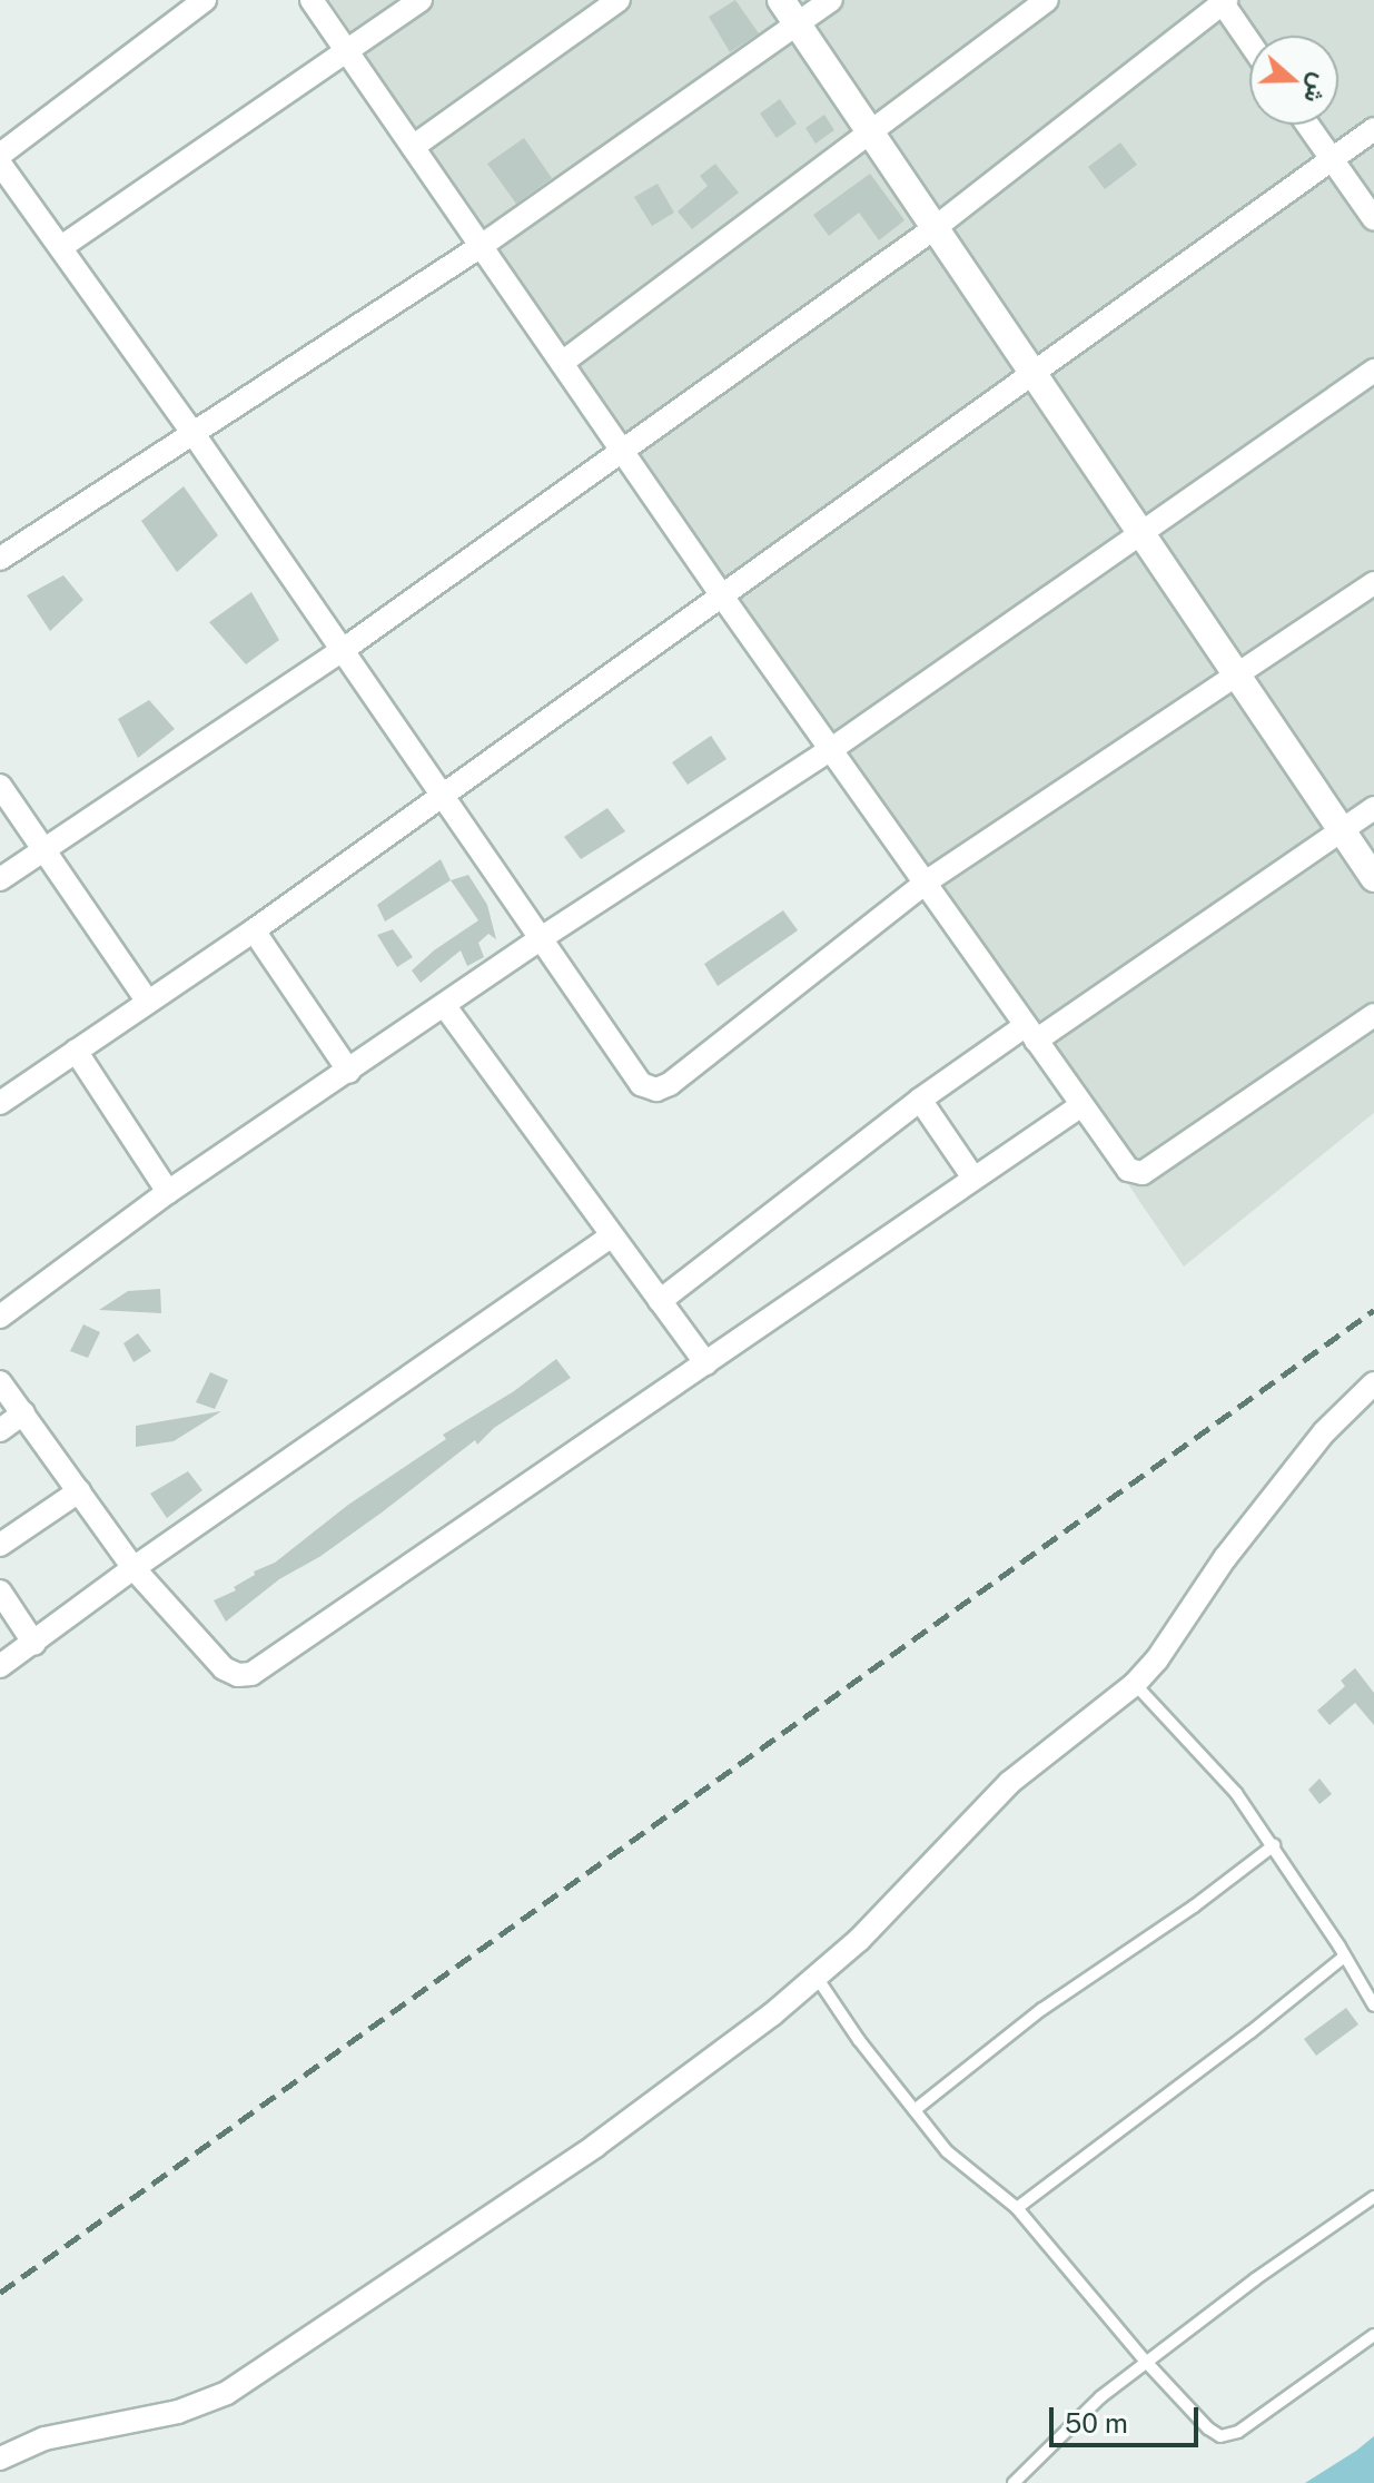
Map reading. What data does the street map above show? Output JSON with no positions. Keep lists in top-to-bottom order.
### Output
{
  "scale_bar": "50 m",
  "north": "right"
}
